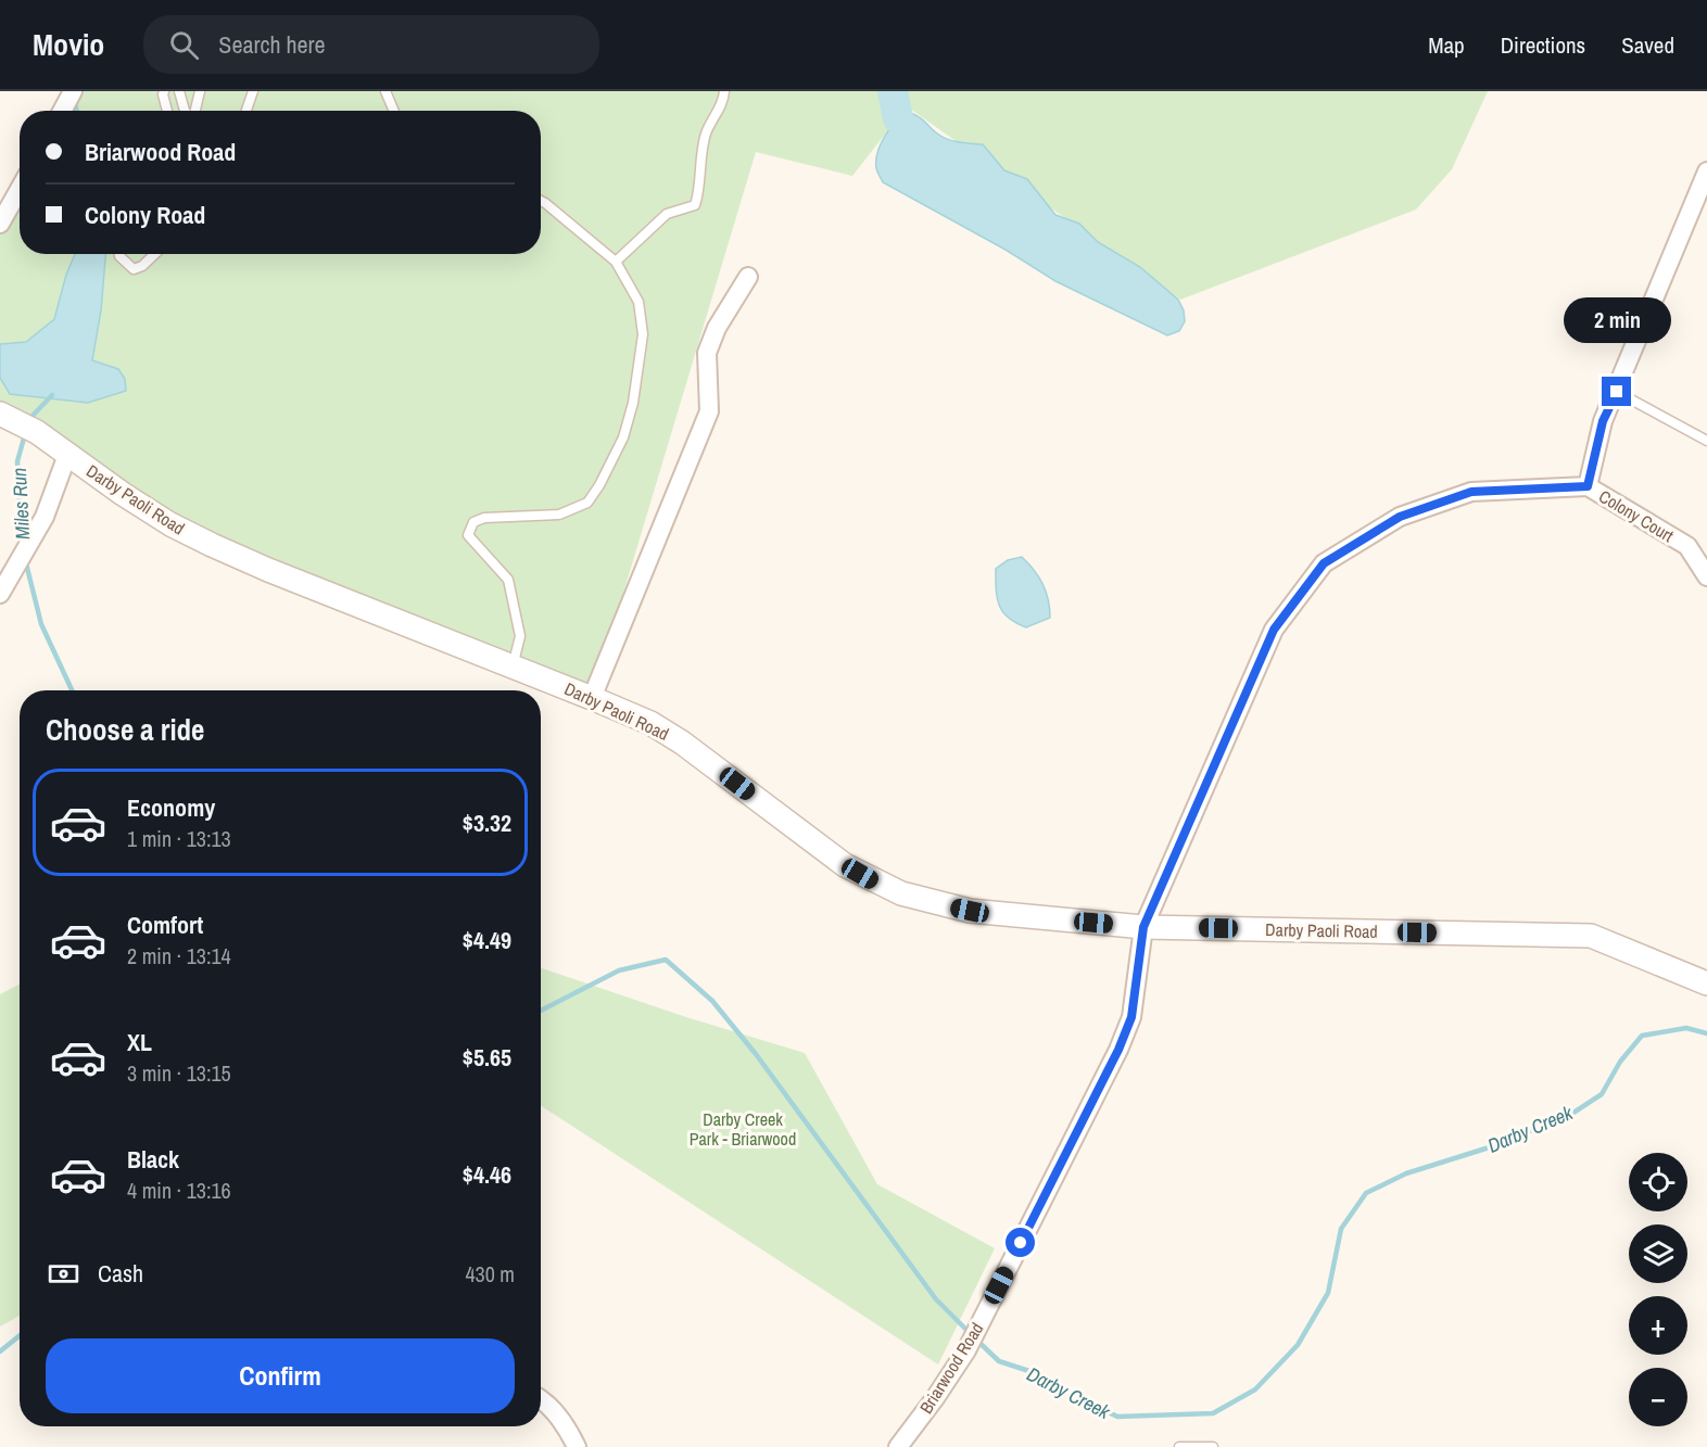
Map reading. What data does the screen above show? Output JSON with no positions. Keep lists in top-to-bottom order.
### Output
{
  "streets": {
    "street": ["Darby Paoli Road", "Colony Court", "Briarwood Road"]
  },
  "crossings": [
    ["Darby Paoli Road", "Briarwood Road"],
    ["Colony Court", "Briarwood Road"]
  ],
  "water": ["Miles Run", "Darby Creek"],
  "parks": ["Darby Creek Park - Briarwood"],
  "page": {
    "header": "Movio",
    "search": "Search here",
    "nav": ["Map", "Directions", "Saved"],
    "banner": ["Briarwood Road", "Colony Road"],
    "bubble": "2 min",
    "heading": "Choose a ride",
    "list": [
      {
        "name": "Economy",
        "note": "1 min · 13:13",
        "value": "$3.32"
      },
      {
        "name": "Comfort",
        "note": "2 min · 13:14",
        "value": "$4.49"
      },
      {
        "name": "XL",
        "note": "3 min · 13:15",
        "value": "$5.65"
      },
      {
        "name": "Black",
        "note": "4 min · 13:16",
        "value": "$4.46"
      }
    ],
    "map_buttons": ["+", "−"],
    "pay": ["Cash", "430 m"],
    "buttons": "Confirm"
  }
}
